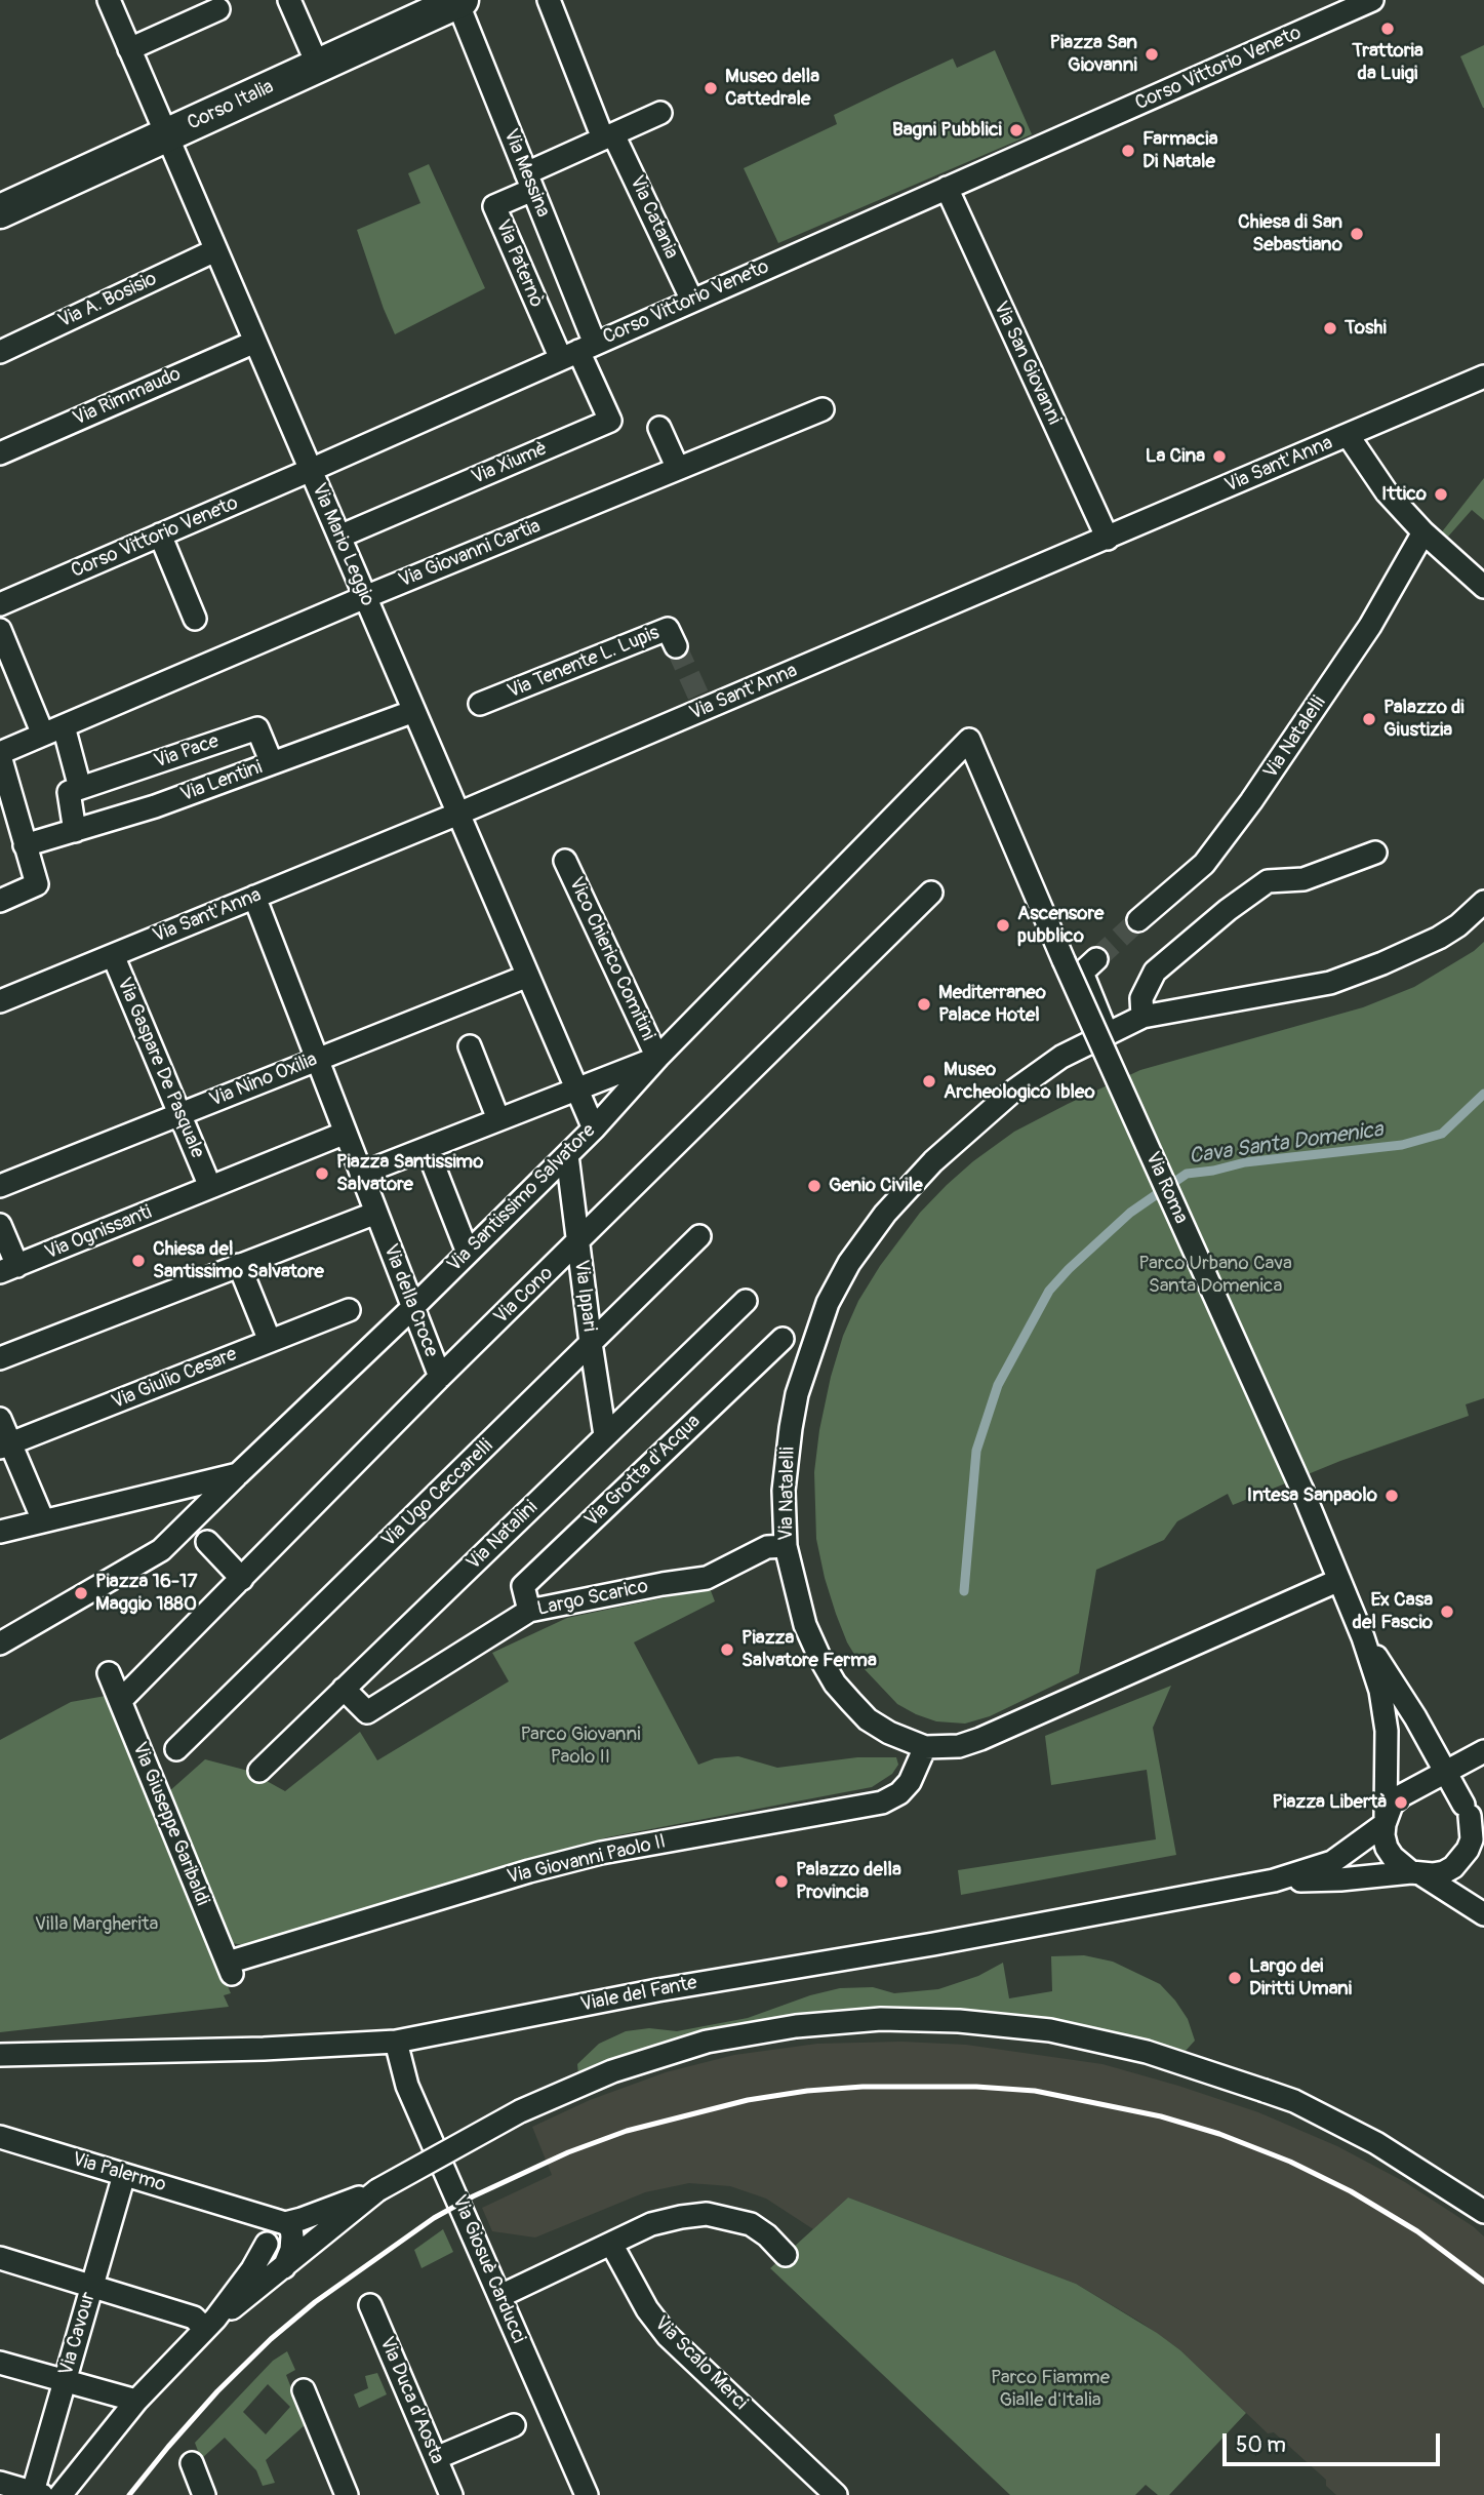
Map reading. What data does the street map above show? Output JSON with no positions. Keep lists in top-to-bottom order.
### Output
{
  "streets": {
    "street": [
      "Corso Vittorio Veneto",
      "Corso Italia",
      "Via Messina",
      "Via Catania",
      "Via Paternò",
      "Via A. Bosisio",
      "Via San Giovanni",
      "Via Rimmaudo",
      "Via Xiumè",
      "Via Sant'Anna",
      "Via Mario Leggio",
      "Via Giovanni Cartia",
      "Via Tenente L. Lupis",
      "Via Natalelli",
      "Via Pace",
      "Via Lentini",
      "Vico Chierico Comitini",
      "Via Gaspare De Pasquale",
      "Via Nino Oxilia",
      "Via Roma",
      "Via Santissimo Salvatore",
      "Via Ognissanti",
      "Via Cono",
      "Via Ippari",
      "Via della Croce",
      "Via Giulio Cesare",
      "Via Grotta d'Acqua",
      "Via Ugo Ceccarelli",
      "Via Natalini",
      "Largo Scarico",
      "Via Giuseppe Garibaldi",
      "Via Giovanni Paolo II",
      "Viale del Fante",
      "Via Palermo",
      "Via Giosuè Carducci",
      "Via Cavour",
      "Via Scalo Merci",
      "Via Duca d'Aosta"
    ]
  },
  "crossings": [
    ["Corso Vittorio Veneto", "Via Messina"],
    ["Corso Vittorio Veneto", "Via Catania"],
    ["Corso Vittorio Veneto", "Via Paternò"],
    ["Corso Vittorio Veneto", "Via San Giovanni"],
    ["Corso Vittorio Veneto", "Via Xiumè"],
    ["Corso Vittorio Veneto", "Via Mario Leggio"],
    ["Corso Italia", "Via Messina"],
    ["Corso Italia", "Via Mario Leggio"],
    ["Via Messina", "Via Paternò"],
    ["Via Messina", "Via Xiumè"],
    ["Via Catania", "Via Paternò"],
    ["Via Paternò", "Via Xiumè"],
    ["Via A. Bosisio", "Via Mario Leggio"],
    ["Via San Giovanni", "Via Sant'Anna"],
    ["Via Rimmaudo", "Via Mario Leggio"],
    ["Via Xiumè", "Via Mario Leggio"],
    ["Via Sant'Anna", "Via Mario Leggio"],
    ["Via Sant'Anna", "Via Gaspare De Pasquale"],
    ["Via Mario Leggio", "Via Giovanni Cartia"],
    ["Via Mario Leggio", "Via Lentini"],
    ["Via Mario Leggio", "Via Nino Oxilia"],
    ["Via Mario Leggio", "Via Santissimo Salvatore"],
    ["Via Natalelli", "Via Roma"],
    ["Via Natalelli", "Largo Scarico"],
    ["Via Natalelli", "Via Giovanni Paolo II"],
    ["Via Pace", "Via Lentini"],
    ["Vico Chierico Comitini", "Via Santissimo Salvatore"],
    ["Via Gaspare De Pasquale", "Via Nino Oxilia"],
    ["Via Gaspare De Pasquale", "Via Ognissanti"],
    ["Via Roma", "Via Santissimo Salvatore"],
    ["Via Santissimo Salvatore", "Via Ippari"],
    ["Via Santissimo Salvatore", "Via della Croce"],
    ["Via Ognissanti", "Via della Croce"],
    ["Via Cono", "Via Ippari"],
    ["Via Cono", "Via della Croce"],
    ["Via Cono", "Via Giuseppe Garibaldi"],
    ["Via Ippari", "Via Ugo Ceccarelli"],
    ["Via Ippari", "Via Natalini"],
    ["Via Grotta d'Acqua", "Largo Scarico"],
    ["Via Natalini", "Largo Scarico"],
    ["Via Giuseppe Garibaldi", "Via Giovanni Paolo II"],
    ["Viale del Fante", "Via Giosuè Carducci"],
    ["Via Palermo", "Via Cavour"]
  ],
  "water": ["Cava Santa Domenica"],
  "parks": [
    "Parco Urbano Cava Santa Domenica",
    "Parco Giovanni Paolo II",
    "Villa Margherita",
    "Parco Fiamme Gialle d'Italia"
  ],
  "places": [
    "Trattoria da Luigi",
    "Piazza San Giovanni",
    "Museo della Cattedrale",
    "Bagni Pubblici",
    "Farmacia Di Natale",
    "Chiesa di San Sebastiano",
    "Toshi",
    "La Cina",
    "Ittico",
    "Palazzo di Giustizia",
    "Ascensore pubblico",
    "Mediterraneo Palace Hotel",
    "Museo Archeologico Ibleo",
    "Piazza Santissimo Salvatore",
    "Genio Civile",
    "Chiesa del Santissimo Salvatore",
    "Intesa Sanpaolo",
    "Piazza 16-17 Maggio 1880",
    "Ex Casa del Fascio",
    "Piazza Salvatore Ferma",
    "Piazza Libertà",
    "Palazzo della Provincia",
    "Largo dei Diritti Umani"
  ],
  "scale_bar": "50 m"
}
